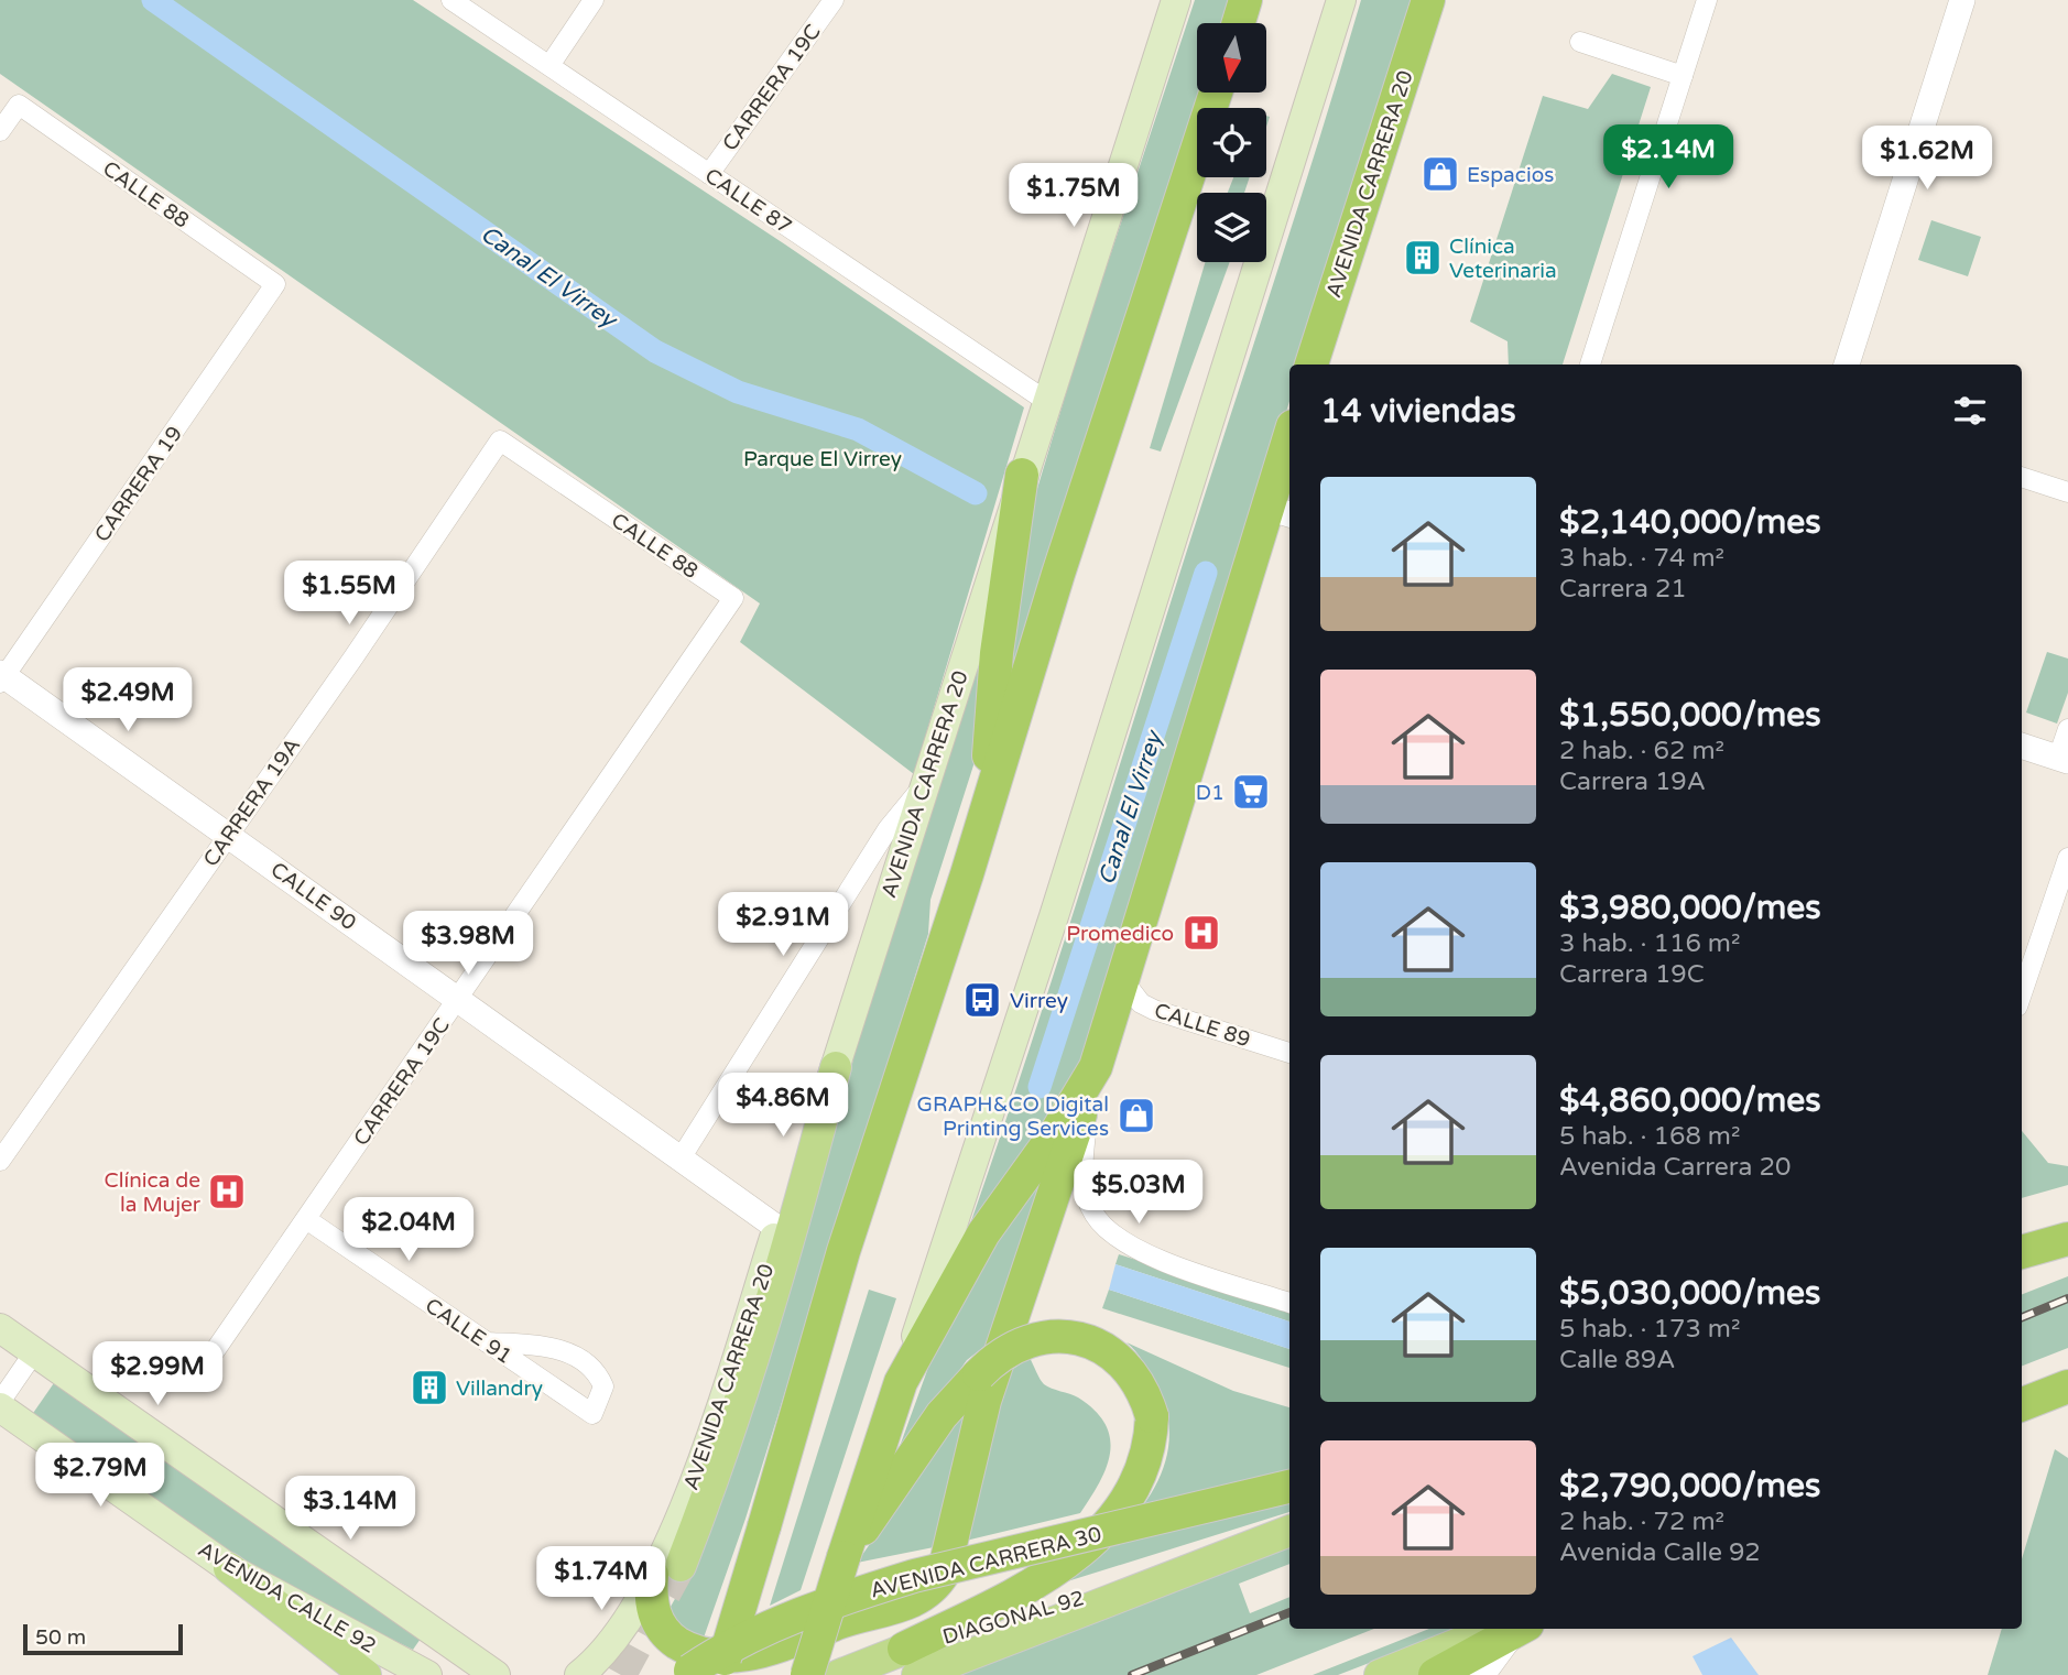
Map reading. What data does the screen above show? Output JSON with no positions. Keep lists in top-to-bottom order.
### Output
{
  "streets": {
    "highway": ["AVENIDA CARRERA 20", "AVENIDA CARRERA 30"],
    "main road": ["AVENIDA CALLE 92", "DIAGONAL 92"],
    "street": [
      "CARRERA 19C",
      "CALLE 88",
      "CALLE 87",
      "CARRERA 19",
      "CARRERA 19A",
      "CALLE 90",
      "CALLE 89",
      "CALLE 91"
    ]
  },
  "crossings": [
    ["CARRERA 19C", "CALLE 88"],
    ["CARRERA 19C", "CALLE 87"],
    ["CARRERA 19C", "CALLE 90"],
    ["CARRERA 19C", "CALLE 91"],
    ["AVENIDA CARRERA 20", "CALLE 87"],
    ["AVENIDA CARRERA 20", "CALLE 90"],
    ["CALLE 88", "CARRERA 19"],
    ["CALLE 88", "CARRERA 19A"],
    ["CARRERA 19", "CALLE 90"],
    ["CARRERA 19A", "CALLE 90"]
  ],
  "water": ["Canal El Virrey"],
  "parks": ["Parque El Virrey"],
  "places": {
    "shop": ["Espacios", "GRAPH&CO Digital Printing Services"],
    "building": ["Clínica Veterinaria", "Villandry"],
    "supermarket": ["D1"],
    "hospital": ["Promedico", "Clínica de la Mujer"],
    "bus stop": ["Virrey"]
  },
  "scale_bar": "50 m",
  "north": "bottom",
  "page": {
    "price": [
      "$2.14M",
      "$1.62M",
      "$1.75M",
      "$1.55M",
      "$2.49M",
      "$2.91M",
      "$3.98M",
      "$4.86M",
      "$5.03M",
      "$2.04M",
      "$2.99M",
      "$2.79M",
      "$3.14M",
      "$1.74M"
    ],
    "heading": "14 viviendas",
    "list": [
      {
        "name": "$2,140,000/mes",
        "note": "3 hab. · 74 m² · Carrera 21"
      },
      {
        "name": "$1,550,000/mes",
        "note": "2 hab. · 62 m² · Carrera 19A"
      },
      {
        "name": "$3,980,000/mes",
        "note": "3 hab. · 116 m² · Carrera 19C"
      },
      {
        "name": "$4,860,000/mes",
        "note": "5 hab. · 168 m² · Avenida Carrera 20"
      },
      {
        "name": "$5,030,000/mes",
        "note": "5 hab. · 173 m² · Calle 89A"
      },
      {
        "name": "$2,790,000/mes",
        "note": "2 hab. · 72 m² · Avenida Calle 92"
      }
    ],
    "scale": "50 m"
  }
}
